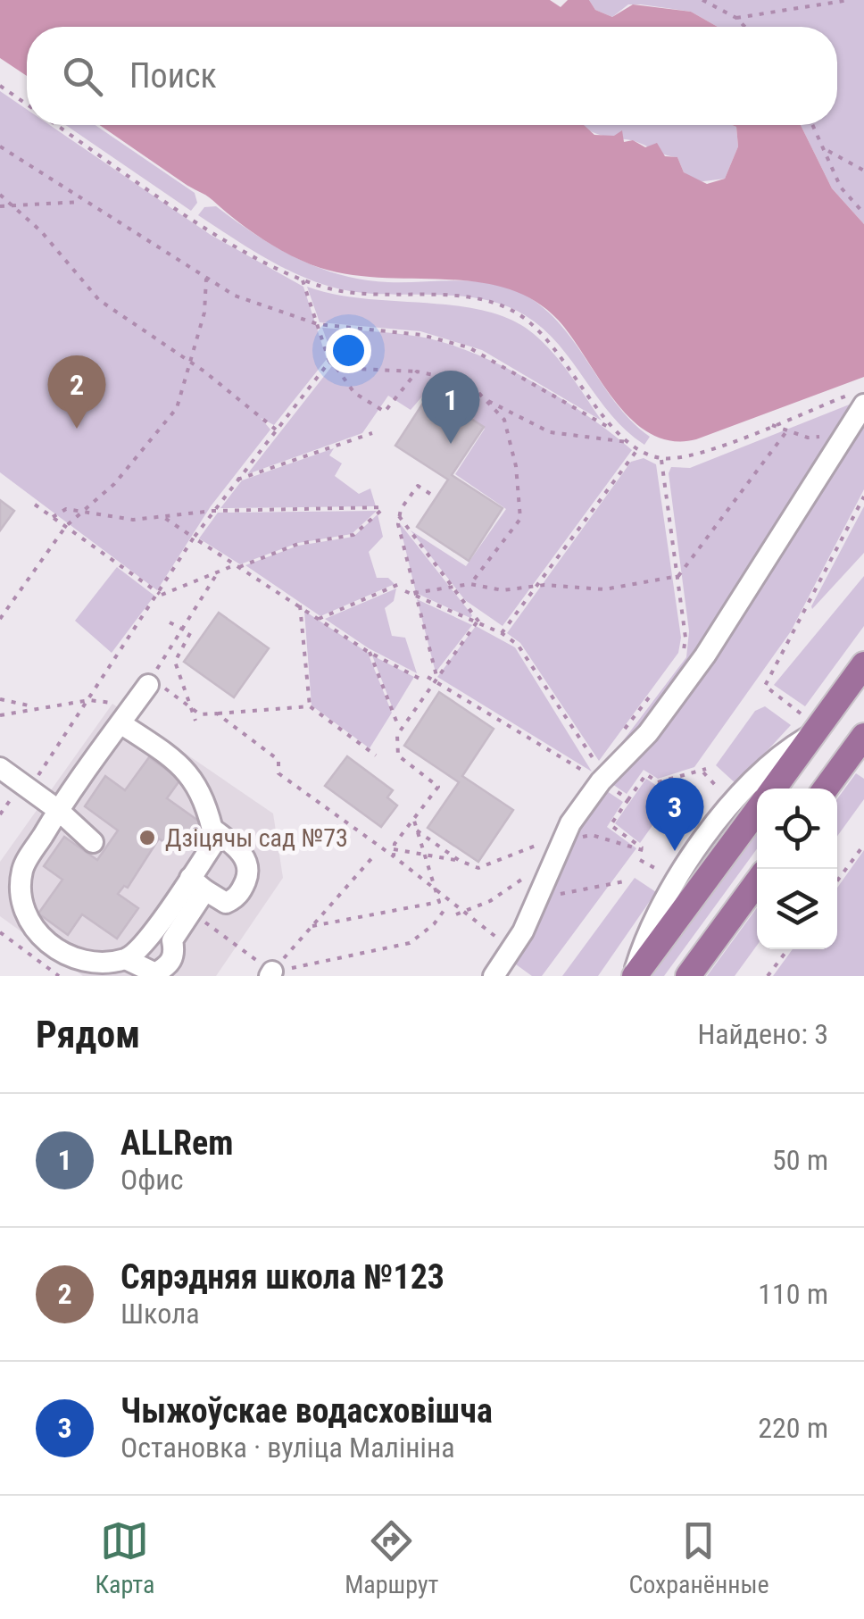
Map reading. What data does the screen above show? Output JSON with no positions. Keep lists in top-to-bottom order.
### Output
{
  "places": ["Дзіцячы сад №73"],
  "page": {
    "search": "Поиск",
    "pins": ["2", "1", "3"],
    "heading": ["Рядом", "Найдено: 3"],
    "list": [
      {
        "mark": "1",
        "name": "ALLRem",
        "note": "Офис",
        "value": "50 m"
      },
      {
        "mark": "2",
        "name": "Сярэдняя школа №123",
        "note": "Школа",
        "value": "110 m"
      },
      {
        "mark": "3",
        "name": "Чыжоўскае водасховішча",
        "note": "Остановка · вуліца Малініна",
        "value": "220 m"
      }
    ],
    "nav": ["Карта", "Маршрут", "Сохранённые"]
  }
}
